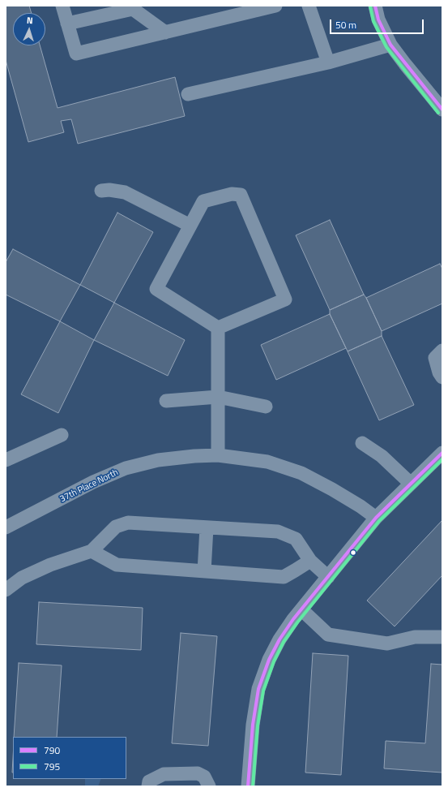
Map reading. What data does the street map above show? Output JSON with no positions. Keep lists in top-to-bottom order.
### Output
{
  "streets": {
    "street": ["37th Place North"]
  },
  "lines": ["transit line 790", "transit line 795"],
  "legend": ["790", "795"],
  "scale_bar": "50 m",
  "north": "top"
}
